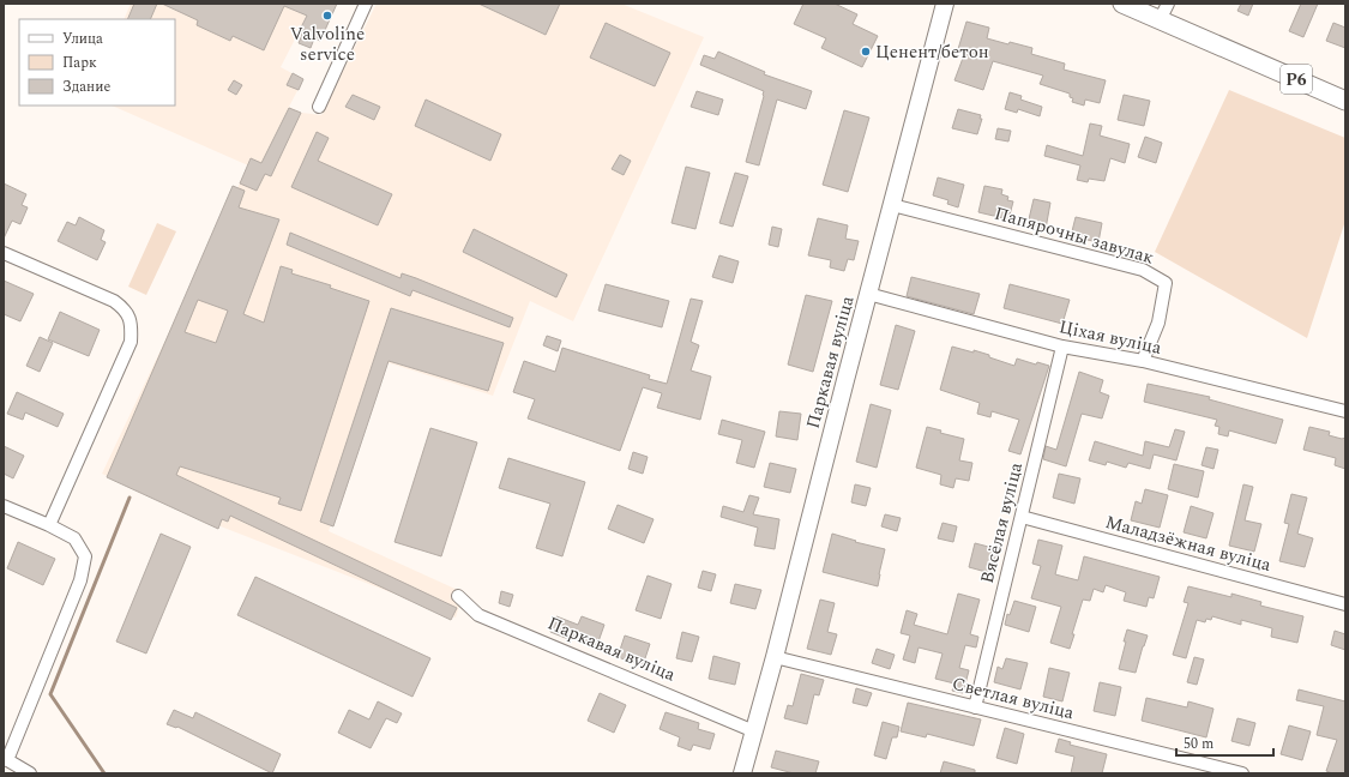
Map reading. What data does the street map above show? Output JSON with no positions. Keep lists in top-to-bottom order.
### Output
{
  "streets": {
    "main road": ["Р6"],
    "street": [
      "Папярочны завулак",
      "Ціхая вуліца",
      "Паркавая вуліца",
      "Вясёлая вуліца",
      "Маладзёжная вуліца",
      "Светлая вуліца"
    ]
  },
  "crossings": [
    ["Папярочны завулак", "Ціхая вуліца"],
    ["Папярочны завулак", "Паркавая вуліца"],
    ["Ціхая вуліца", "Паркавая вуліца"],
    ["Ціхая вуліца", "Вясёлая вуліца"],
    ["Паркавая вуліца", "Светлая вуліца"],
    ["Вясёлая вуліца", "Маладзёжная вуліца"],
    ["Вясёлая вуліца", "Светлая вуліца"]
  ],
  "places": ["Valvoline service", "Ценент/бетон"],
  "legend": ["Улица", "Парк", "Здание"],
  "scale_bar": "50 m"
}
